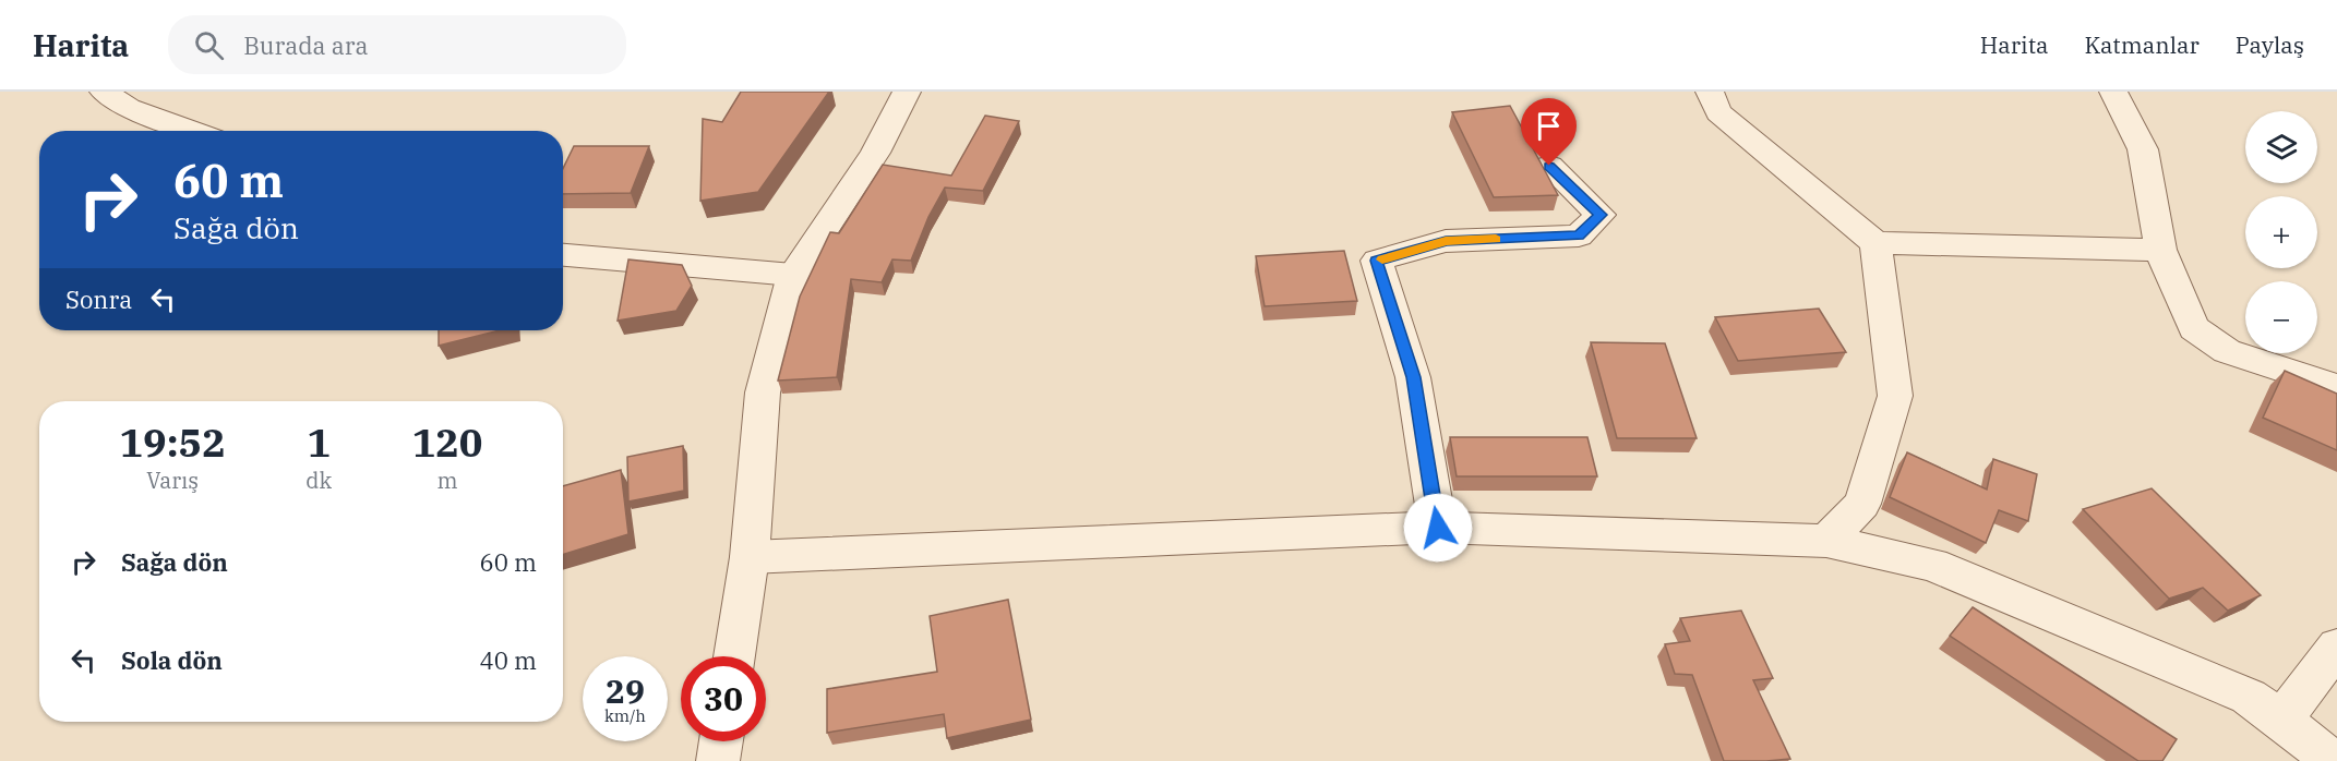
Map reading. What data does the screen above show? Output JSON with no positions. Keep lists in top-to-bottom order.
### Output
{
  "page": {
    "header": "Harita",
    "search": "Burada ara",
    "nav": ["Harita", "Katmanlar", "Paylaş"],
    "map_buttons": ["+", "−"],
    "turn": ["60 m", "Sağa dön"],
    "then": "Sonra",
    "eta": [
      "19:52",
      "Varış",
      "1",
      "dk",
      "120",
      "m"
    ],
    "list": [
      {
        "name": "Sağa dön",
        "value": "60 m"
      },
      {
        "name": "Sola dön",
        "value": "40 m"
      }
    ],
    "speed": "29 km/h",
    "limit": "30"
  }
}
